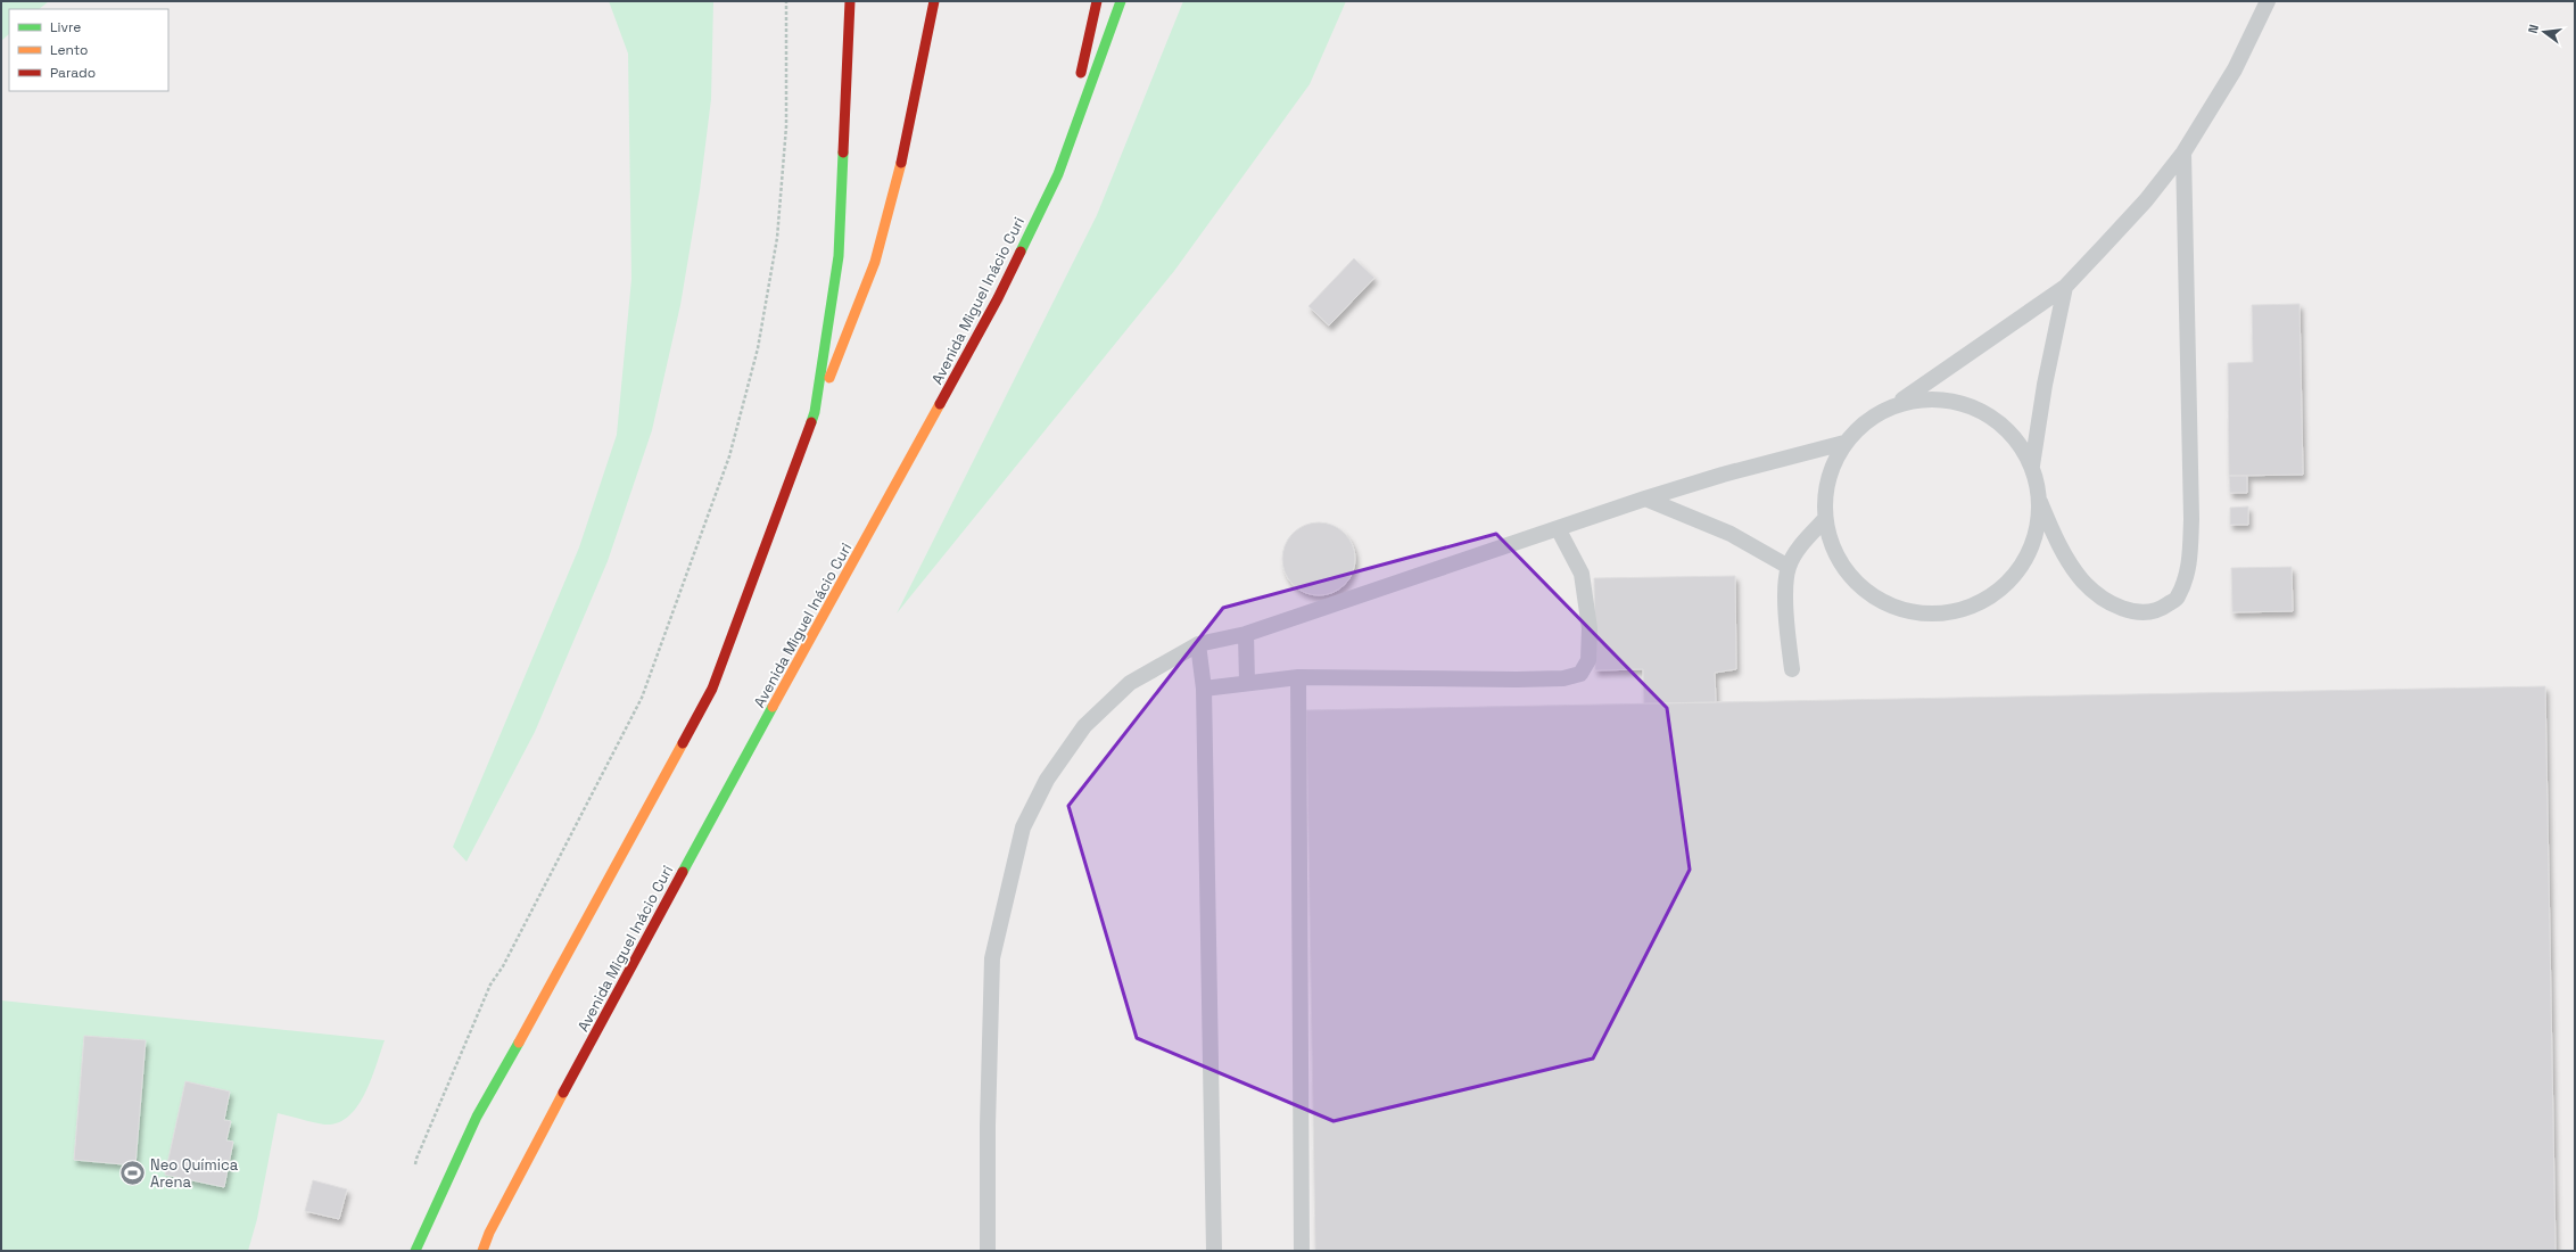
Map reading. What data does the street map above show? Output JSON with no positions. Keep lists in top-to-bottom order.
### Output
{
  "streets": {
    "street": ["Avenida Miguel Inácio Curi"]
  },
  "places": {
    "sports": ["Neo Química Arena"]
  },
  "legend": ["Livre", "Lento", "Parado"],
  "north": "left"
}
